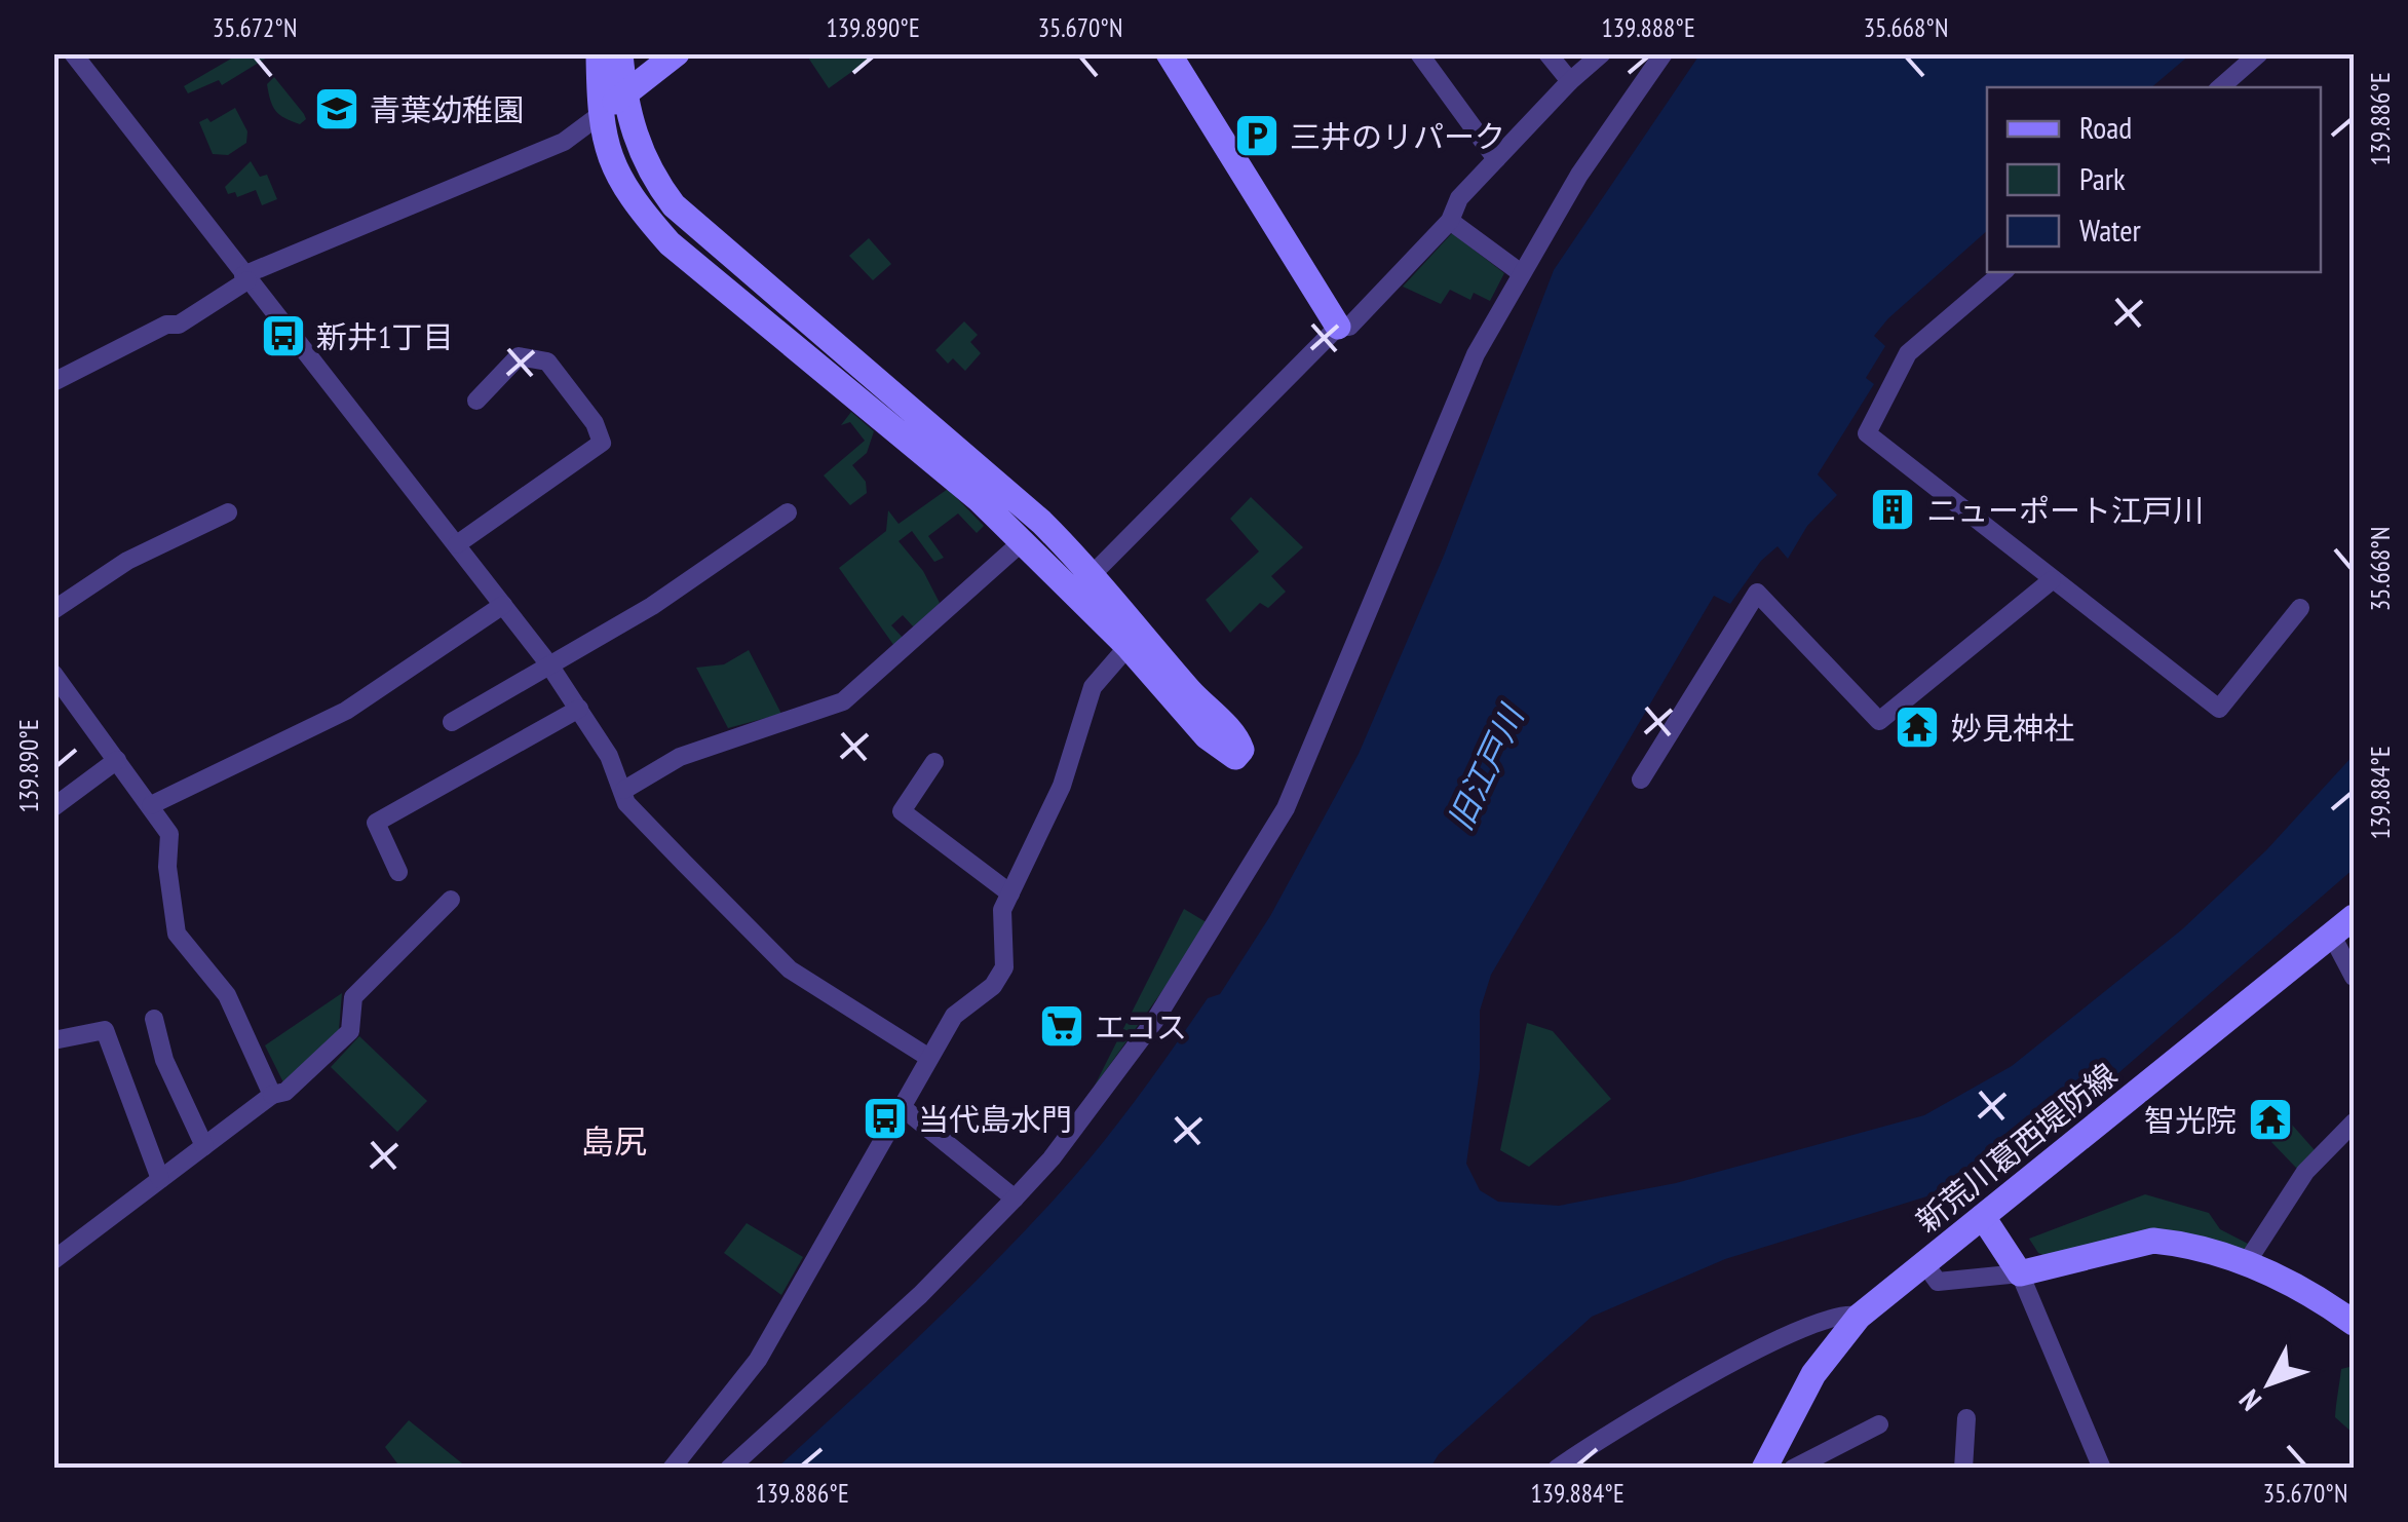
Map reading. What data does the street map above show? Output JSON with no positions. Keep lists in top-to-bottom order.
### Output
{
  "streets": {
    "street": ["新荒川葛西堤防線"]
  },
  "districts": ["島尻"],
  "water": ["旧江戸川"],
  "places": {
    "school or university": ["青葉幼稚園"],
    "parking": ["三井のリパーク"],
    "bus stop": ["新井1丁目", "当代島水門"],
    "building": ["ニューポート江戸川"],
    "temple": ["妙見神社", "智光院"],
    "supermarket": ["エコス"]
  },
  "legend": ["Road", "Park", "Water"],
  "north": "bottom left",
  "coordinates": [
    "35.672°N",
    "139.890°E",
    "35.670°N",
    "139.888°E",
    "35.668°N",
    "139.886°E",
    "139.884°E"
  ]
}
